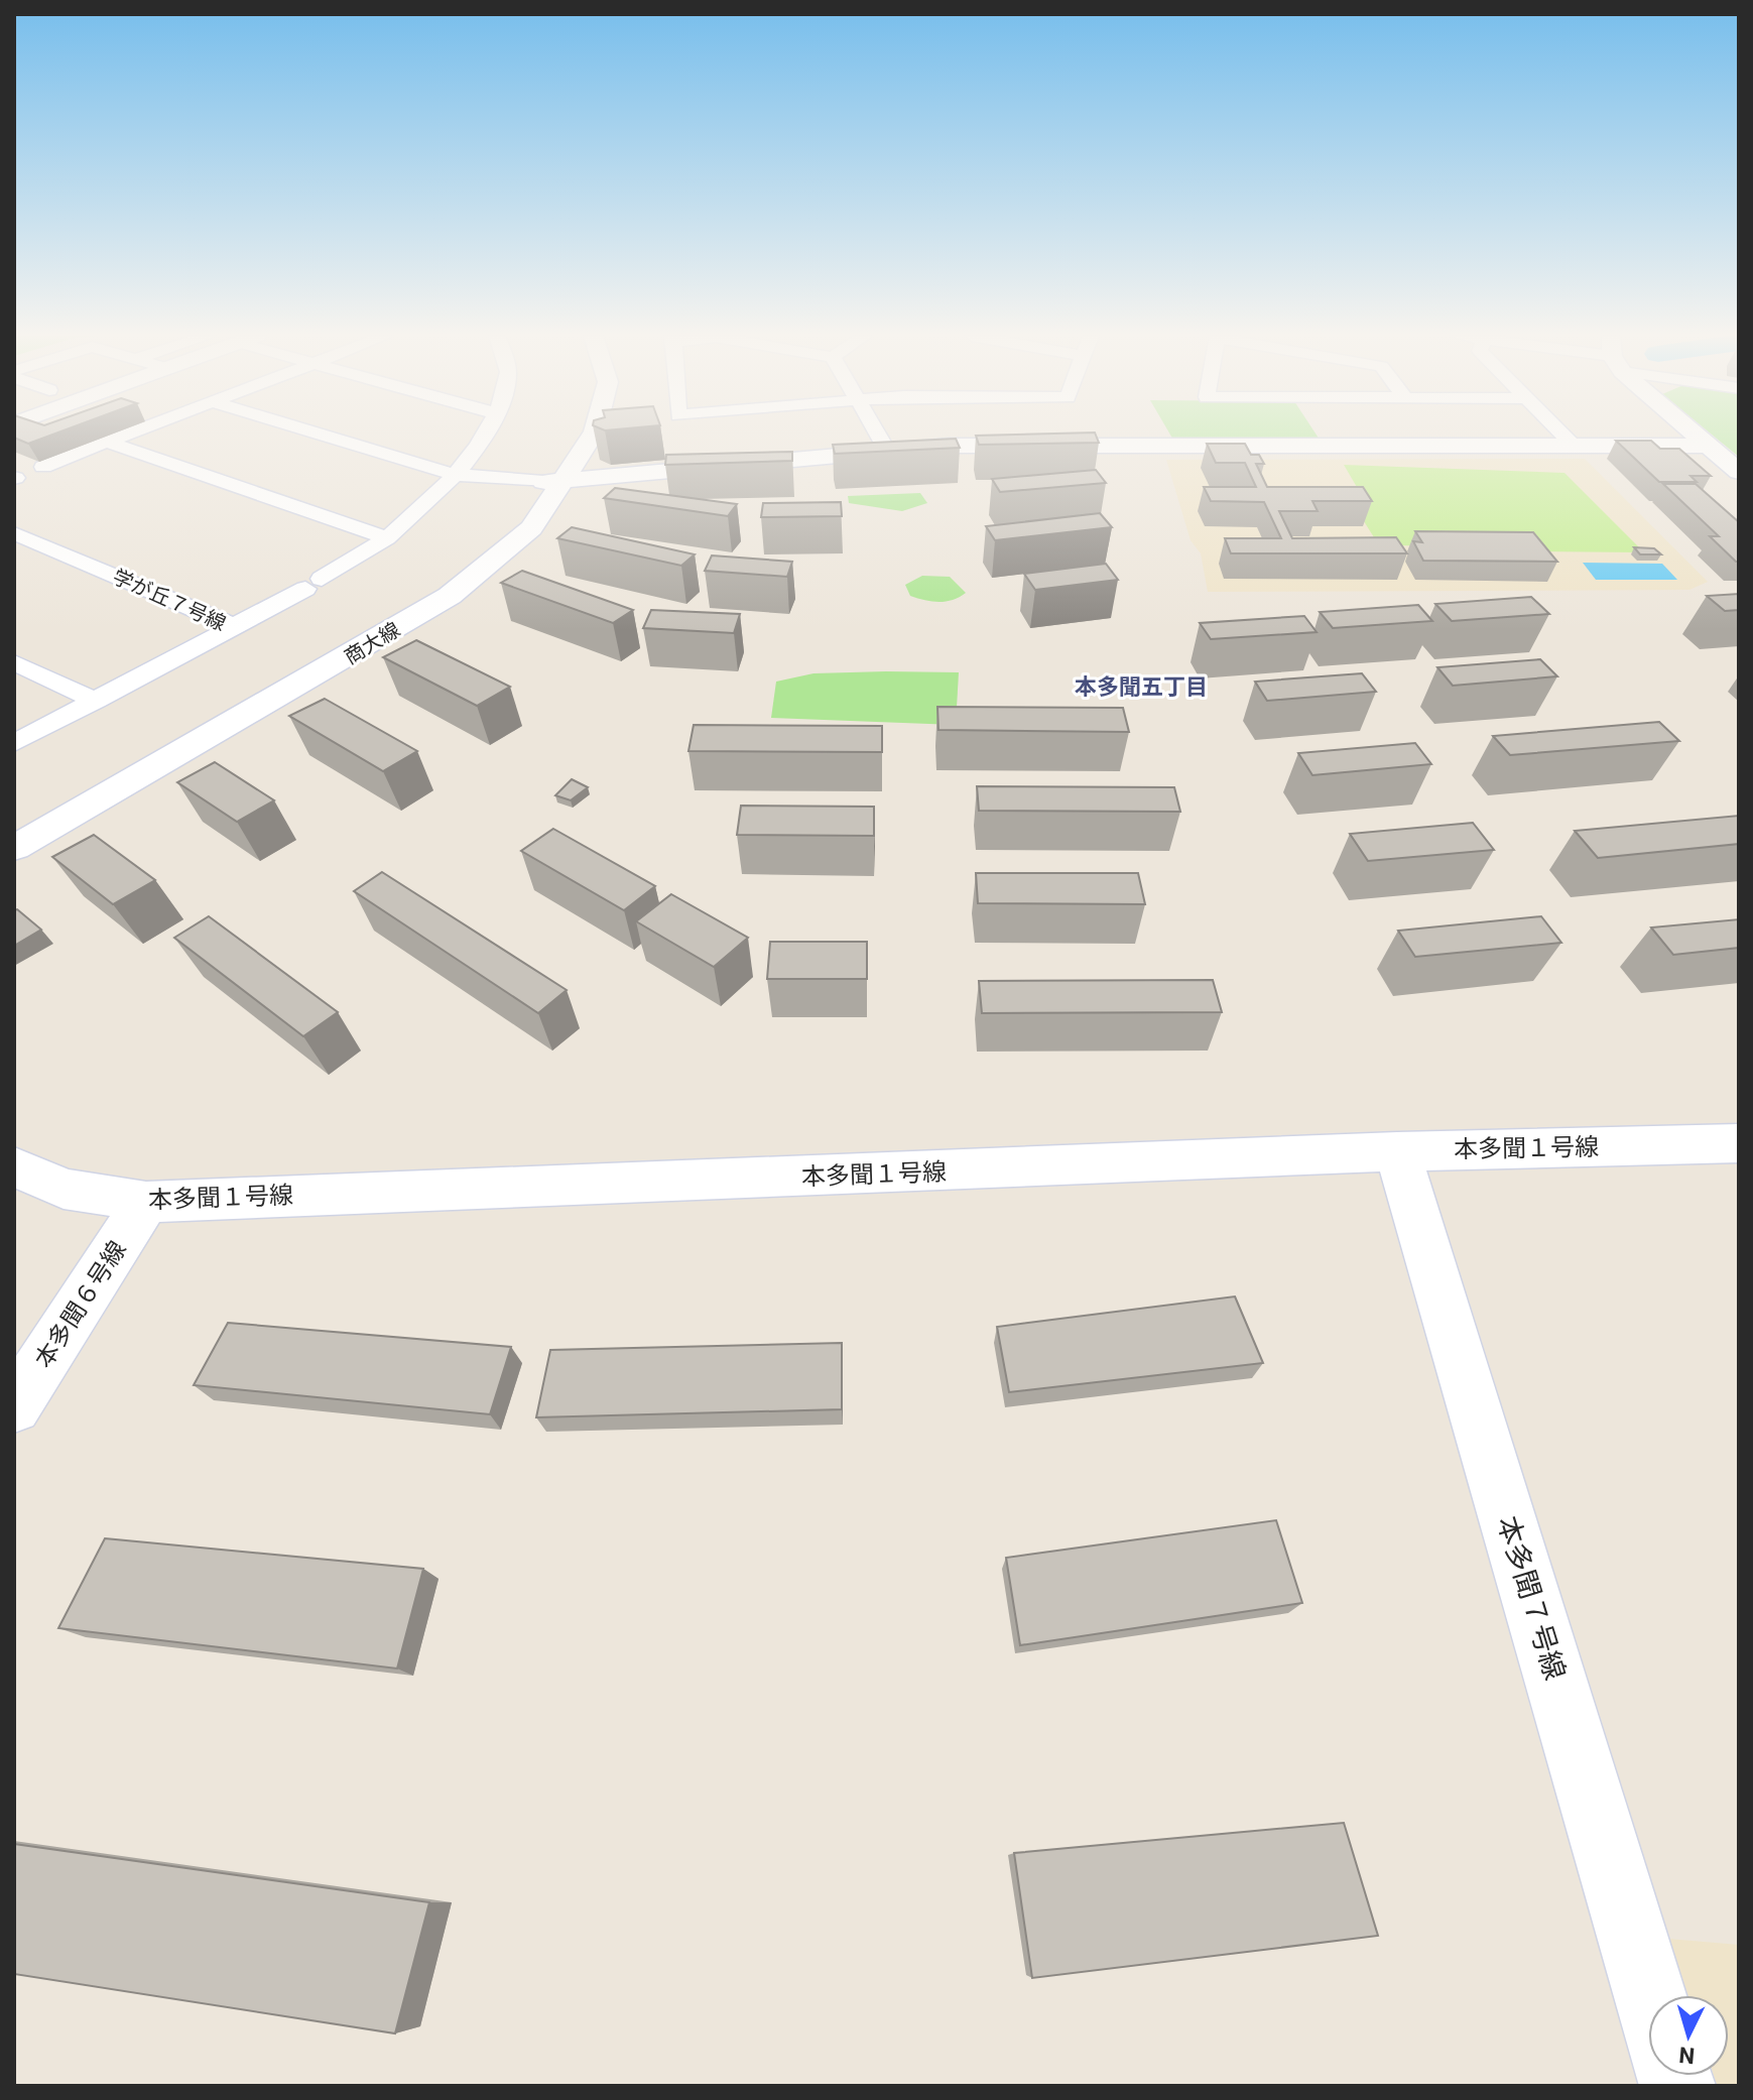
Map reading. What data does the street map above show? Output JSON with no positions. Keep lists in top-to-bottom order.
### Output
{
  "streets": {
    "street": [
      "学が丘７号線",
      "商大線",
      "本多聞１号線",
      "本多聞６号線",
      "本多聞７号線"
    ]
  },
  "crossings": [
    ["本多聞１号線", "本多聞６号線"],
    ["本多聞１号線", "本多聞７号線"]
  ],
  "districts": ["本多聞五丁目"],
  "north": "bottom"
}
